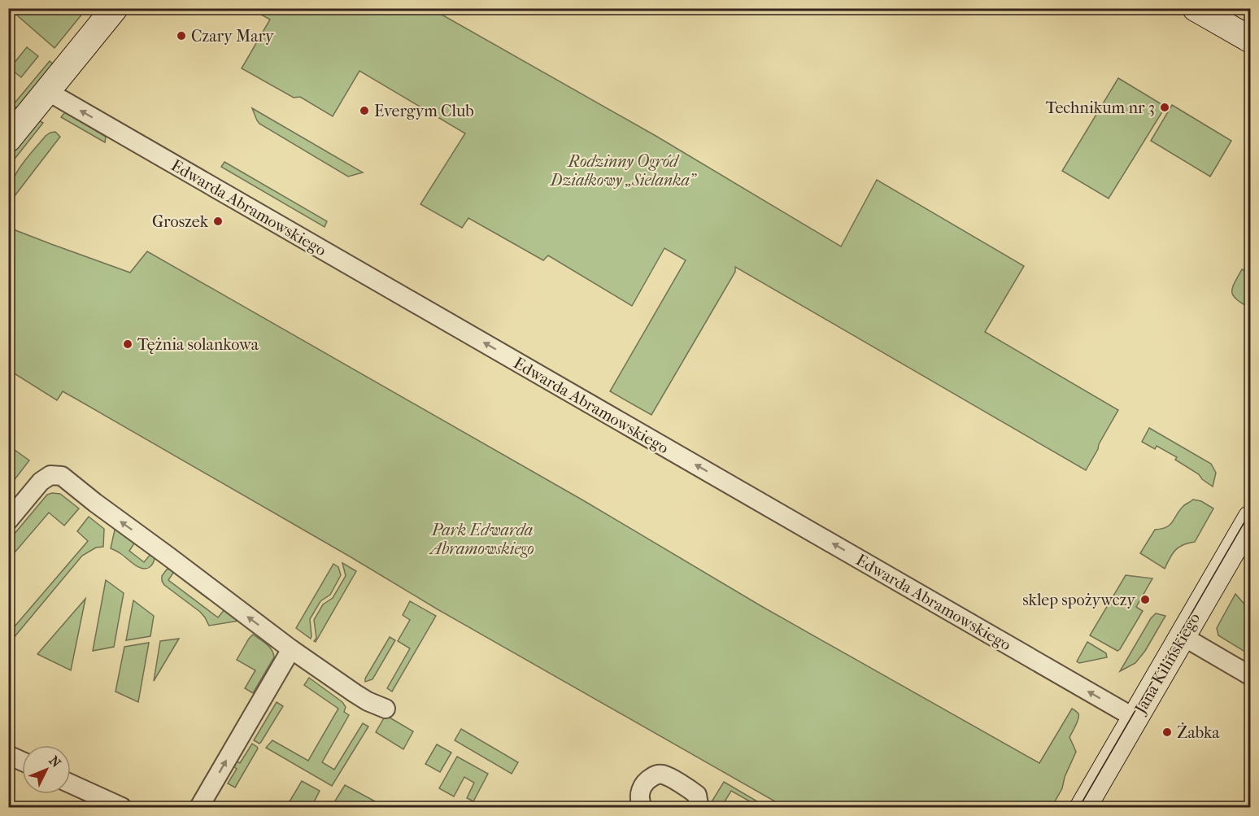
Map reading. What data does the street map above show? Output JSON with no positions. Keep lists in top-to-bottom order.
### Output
{
  "streets": {
    "street": ["Edwarda Abramowskiego", "Jana Kilińskiego"]
  },
  "crossings": [
    ["Edwarda Abramowskiego", "Jana Kilińskiego"]
  ],
  "one_way": ["Edwarda Abramowskiego"],
  "parks": ["Rodzinny Ogród Działkowy „Sielanka”", "Park Edwarda Abramowskiego"],
  "places": [
    "Czary Mary",
    "Technikum nr 3",
    "Evergym Club",
    "Groszek",
    "Tężnia solankowa",
    "sklep spożywczy",
    "Żabka"
  ],
  "north": "top right"
}
